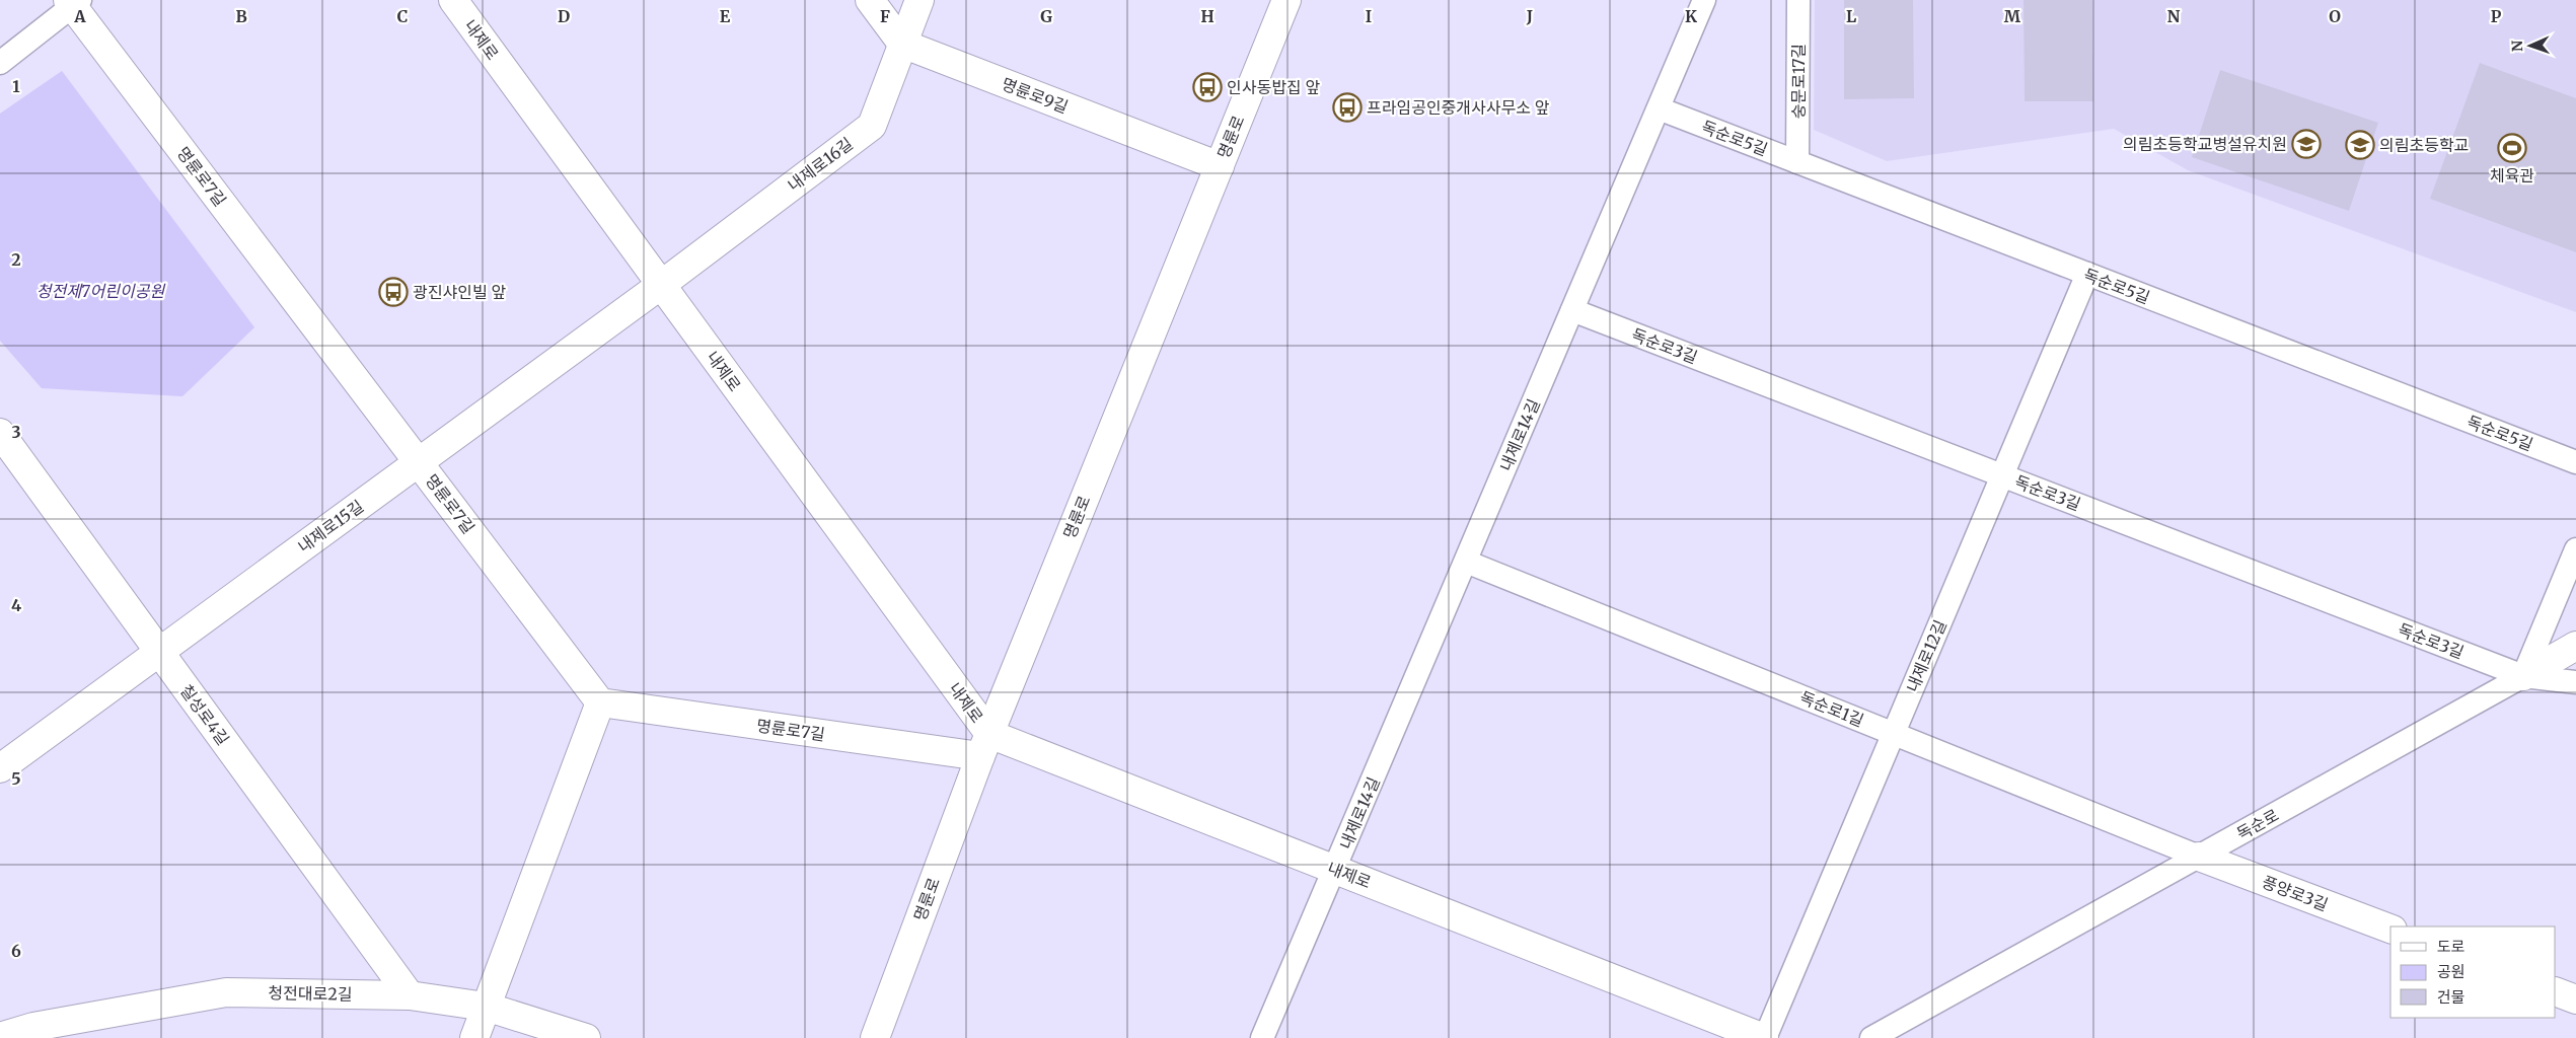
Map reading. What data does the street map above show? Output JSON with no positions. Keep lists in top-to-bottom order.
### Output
{
  "streets": {
    "street": [
      "내제로",
      "명륜로9길",
      "명륜로",
      "내제로16길",
      "명륜로7길",
      "내제로15길",
      "칠성로4길",
      "풍양로3길",
      "청전대로2길"
    ],
    "lane": [
      "숭문로17길",
      "독순로5길",
      "독순로3길",
      "내제로14길",
      "내제로12길",
      "독순로1길",
      "독순로"
    ]
  },
  "crossings": [
    ["내제로", "명륜로"],
    ["내제로", "내제로16길"],
    ["내제로", "명륜로7길"],
    ["내제로", "내제로14길"],
    ["내제로", "내제로15길"],
    ["내제로", "내제로12길"],
    ["숭문로17길", "독순로5길"],
    ["명륜로9길", "명륜로"],
    ["명륜로9길", "내제로16길"],
    ["명륜로", "명륜로7길"],
    ["독순로5길", "내제로14길"],
    ["독순로5길", "내제로12길"],
    ["내제로16길", "내제로15길"],
    ["명륜로7길", "내제로15길"],
    ["독순로3길", "내제로14길"],
    ["독순로3길", "내제로12길"],
    ["독순로3길", "독순로"],
    ["내제로14길", "독순로1길"],
    ["내제로15길", "칠성로4길"],
    ["내제로12길", "독순로1길"],
    ["독순로1길", "독순로"],
    ["독순로1길", "풍양로3길"],
    ["칠성로4길", "청전대로2길"],
    ["독순로", "풍양로3길"]
  ],
  "parks": ["청전제7어린이공원"],
  "places": {
    "bus stop": ["인사동밥집 앞", "프라임공인중개사사무소 앞", "광진샤인빌 앞"],
    "school or university": ["의림초등학교병설유치원", "의림초등학교"],
    "sports": ["체육관"]
  },
  "legend": ["도로", "공원", "건물"],
  "north": "left",
  "grid": {
    "columns": [
      "A",
      "B",
      "C",
      "D",
      "E",
      "F",
      "G",
      "H",
      "I",
      "J",
      "K",
      "L",
      "M",
      "N",
      "O",
      "P"
    ],
    "rows": [
      "1",
      "2",
      "3",
      "4",
      "5",
      "6"
    ]
  }
}
